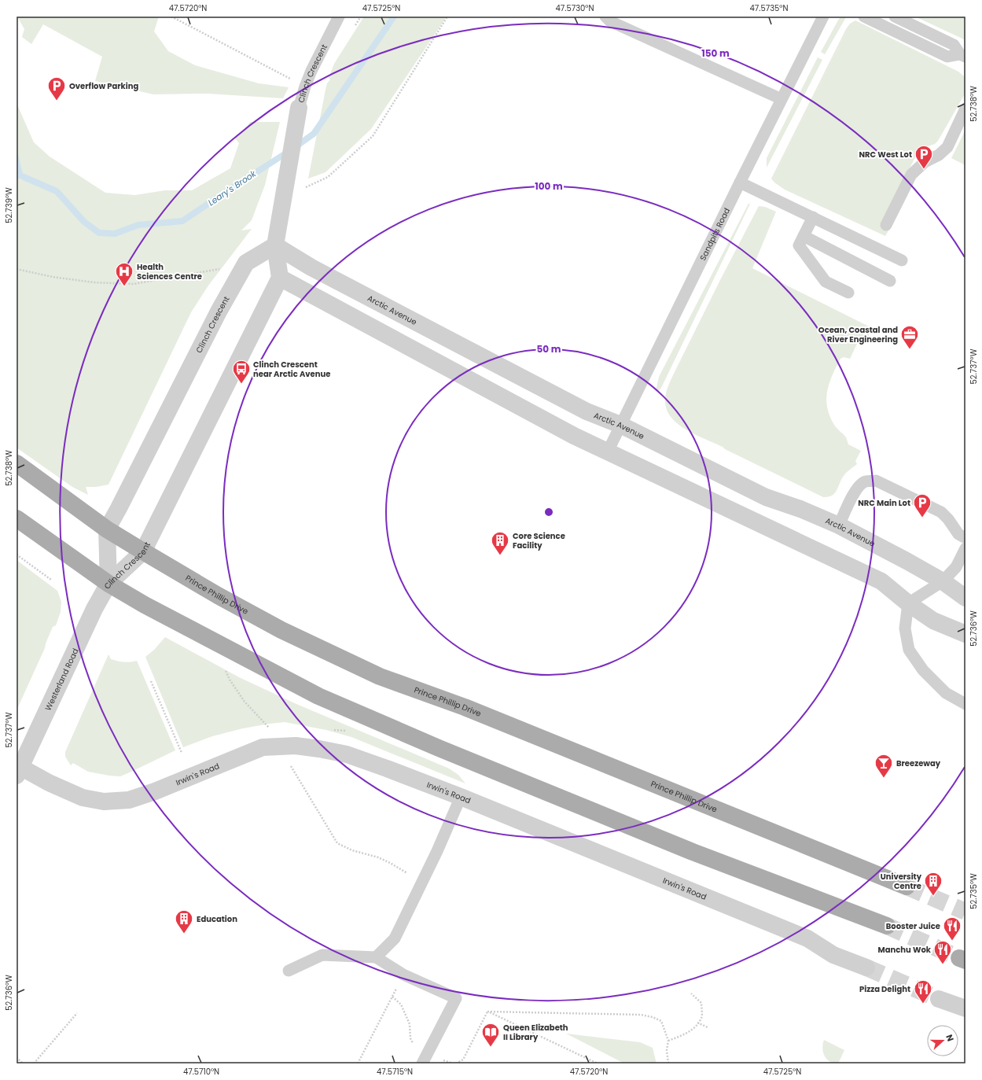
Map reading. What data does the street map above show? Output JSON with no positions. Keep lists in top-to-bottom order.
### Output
{
  "streets": {
    "main road": ["Prince Phillip Drive"],
    "street": [
      "Clinch Crescent",
      "Arctic Avenue",
      "Westerland Road",
      "Irwin's Road"
    ],
    "lane": ["Sandpits Road"]
  },
  "crossings": [
    ["Clinch Crescent", "Arctic Avenue"],
    ["Clinch Crescent", "Prince Phillip Drive"],
    ["Clinch Crescent", "Westerland Road"],
    ["Sandpits Road", "Arctic Avenue"],
    ["Westerland Road", "Irwin's Road"]
  ],
  "water": ["Leary's Brook"],
  "places": {
    "parking": ["Overflow Parking", "NRC West Lot", "NRC Main Lot"],
    "hospital": ["Health Sciences Centre"],
    "office": ["Ocean, Coastal and River Engineering"],
    "bus stop": ["Clinch Crescent near Arctic Avenue"],
    "building": ["Core Science Facility", "University Centre", "Education"],
    "bar": ["Breezeway"],
    "restaurant": ["Booster Juice", "Manchu Wok", "Pizza Delight"],
    "library": ["Queen Elizabeth II Library"]
  },
  "north": "right",
  "coordinates": [
    "47.5720°N",
    "47.5725°N",
    "47.5730°N",
    "47.5735°N",
    "52.738°W",
    "52.739°W",
    "52.737°W",
    "52.736°W",
    "52.735°W",
    "47.5710°N",
    "47.5715°N"
  ],
  "rings": ["150 m", "100 m", "50 m"]
}
